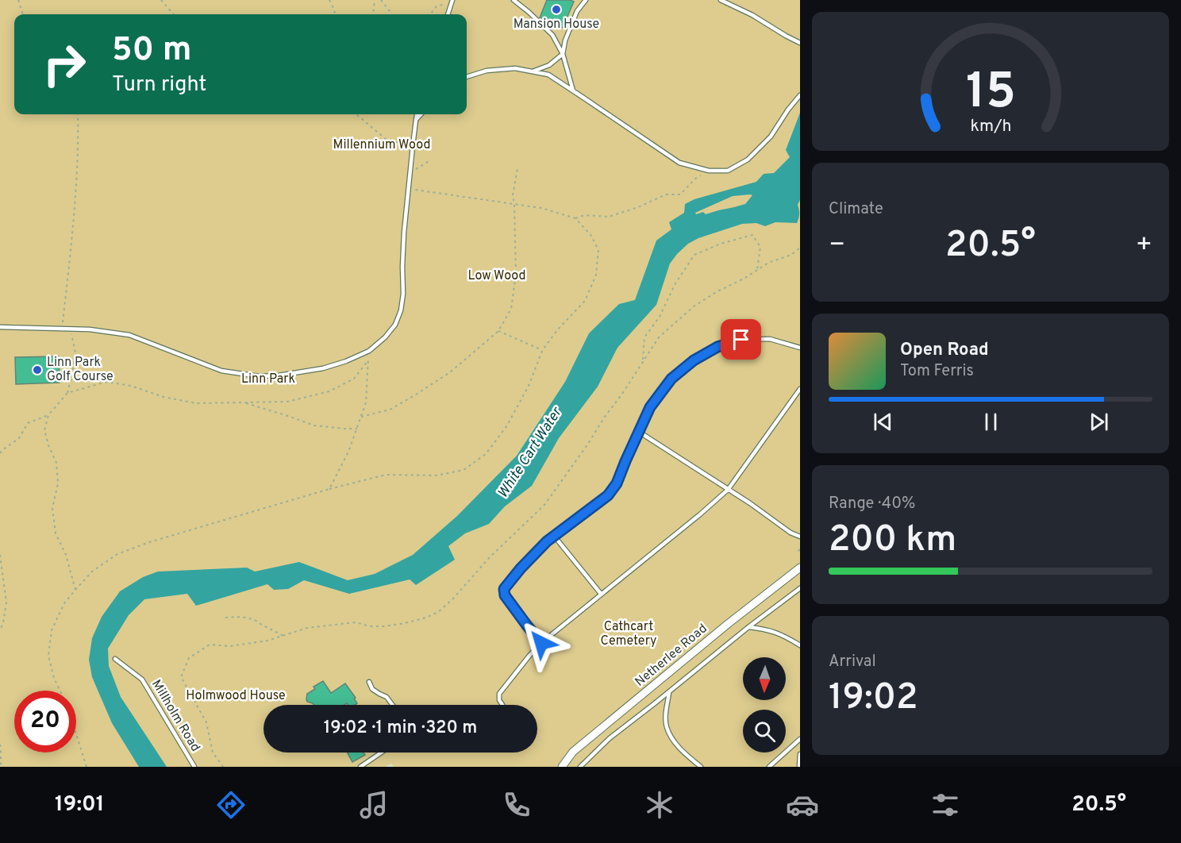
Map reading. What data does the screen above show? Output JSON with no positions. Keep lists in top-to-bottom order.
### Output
{
  "streets": {
    "street": ["Netherlee Road"],
    "lane": ["Millholm Road"]
  },
  "water": ["White Cart Water"],
  "parks": [
    "Millennium Wood",
    "Low Wood",
    "Linn Park",
    "Cathcart Cemetery",
    "Holmwood House"
  ],
  "places": ["Mansion House", "Linn Park Golf Course"],
  "north": "bottom",
  "page": {
    "turn": ["50 m", "Turn right"],
    "tile": [
      "Climate",
      ["Range · 40%", "200 km"],
      ["Arrival", "19:02"]
    ],
    "heat": ["−", "20.5°", "+"],
    "song": ["Open Road", "Tom Ferris"],
    "limit": "20",
    "trip": "19:02 · 1 min · 320 m",
    "tabs": ["19:01", "20.5°"],
    "gauge": ["15", "km/h"]
  }
}
